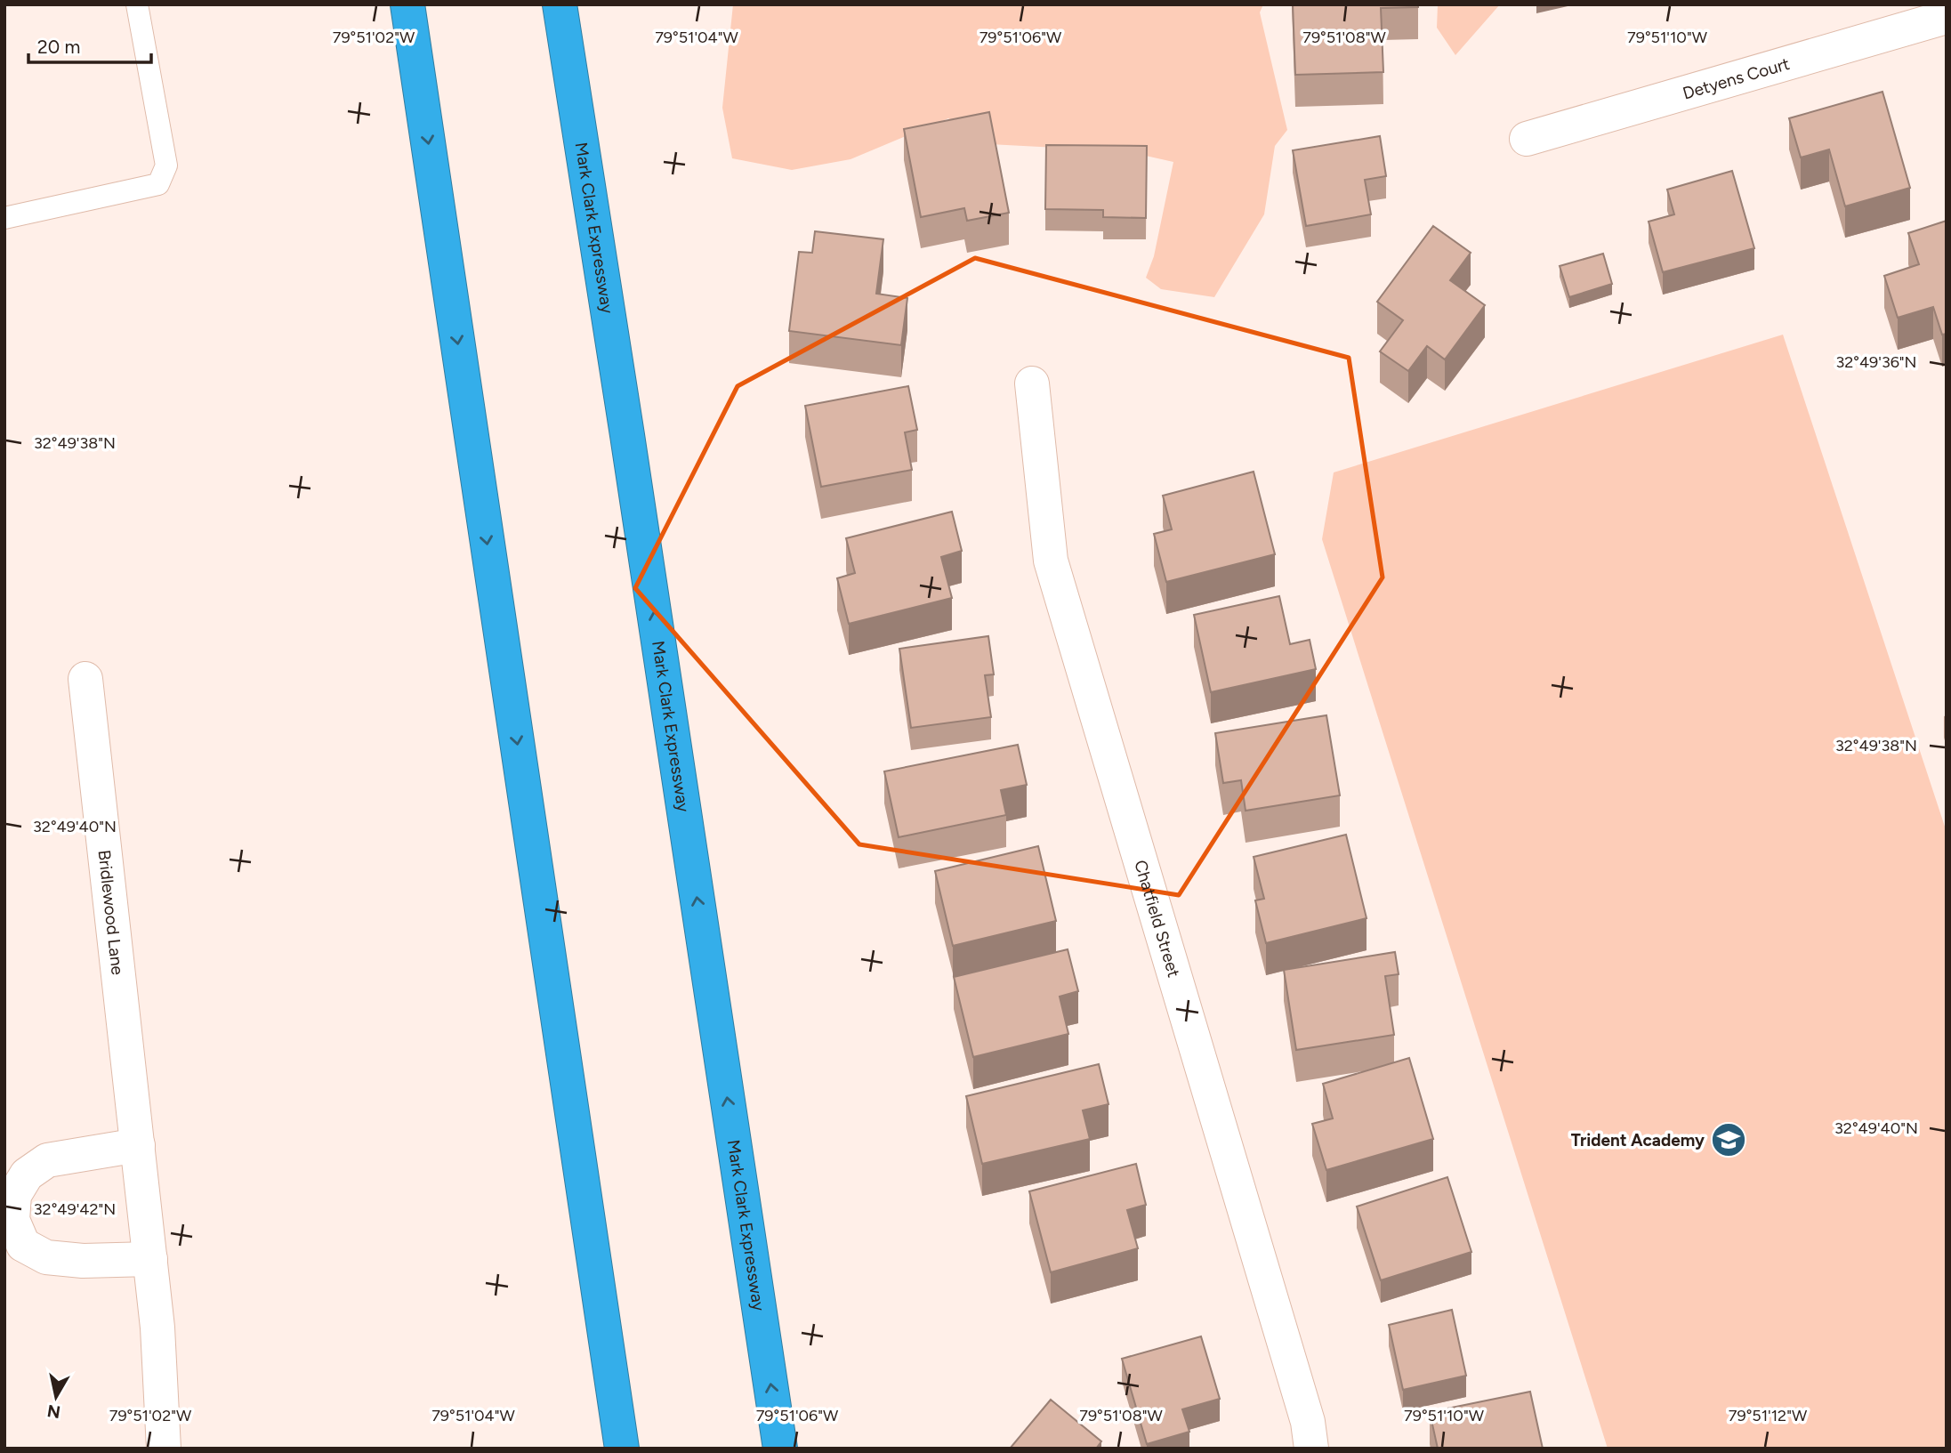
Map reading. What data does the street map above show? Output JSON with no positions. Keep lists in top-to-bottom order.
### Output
{
  "streets": {
    "highway": ["Mark Clark Expressway"],
    "street": ["Detyens Court", "Bridlewood Lane", "Chatfield Street"]
  },
  "places": {
    "school or university": ["Trident Academy"]
  },
  "scale_bar": "20 m",
  "north": "bottom",
  "coordinates": [
    "79°51'02\"W",
    "79°51'04\"W",
    "79°51'06\"W",
    "79°51'08\"W",
    "79°51'10\"W",
    "32°49'36\"N",
    "32°49'38\"N",
    "32°49'40\"N",
    "32°49'42\"N",
    "79°51'12\"W"
  ]
}
